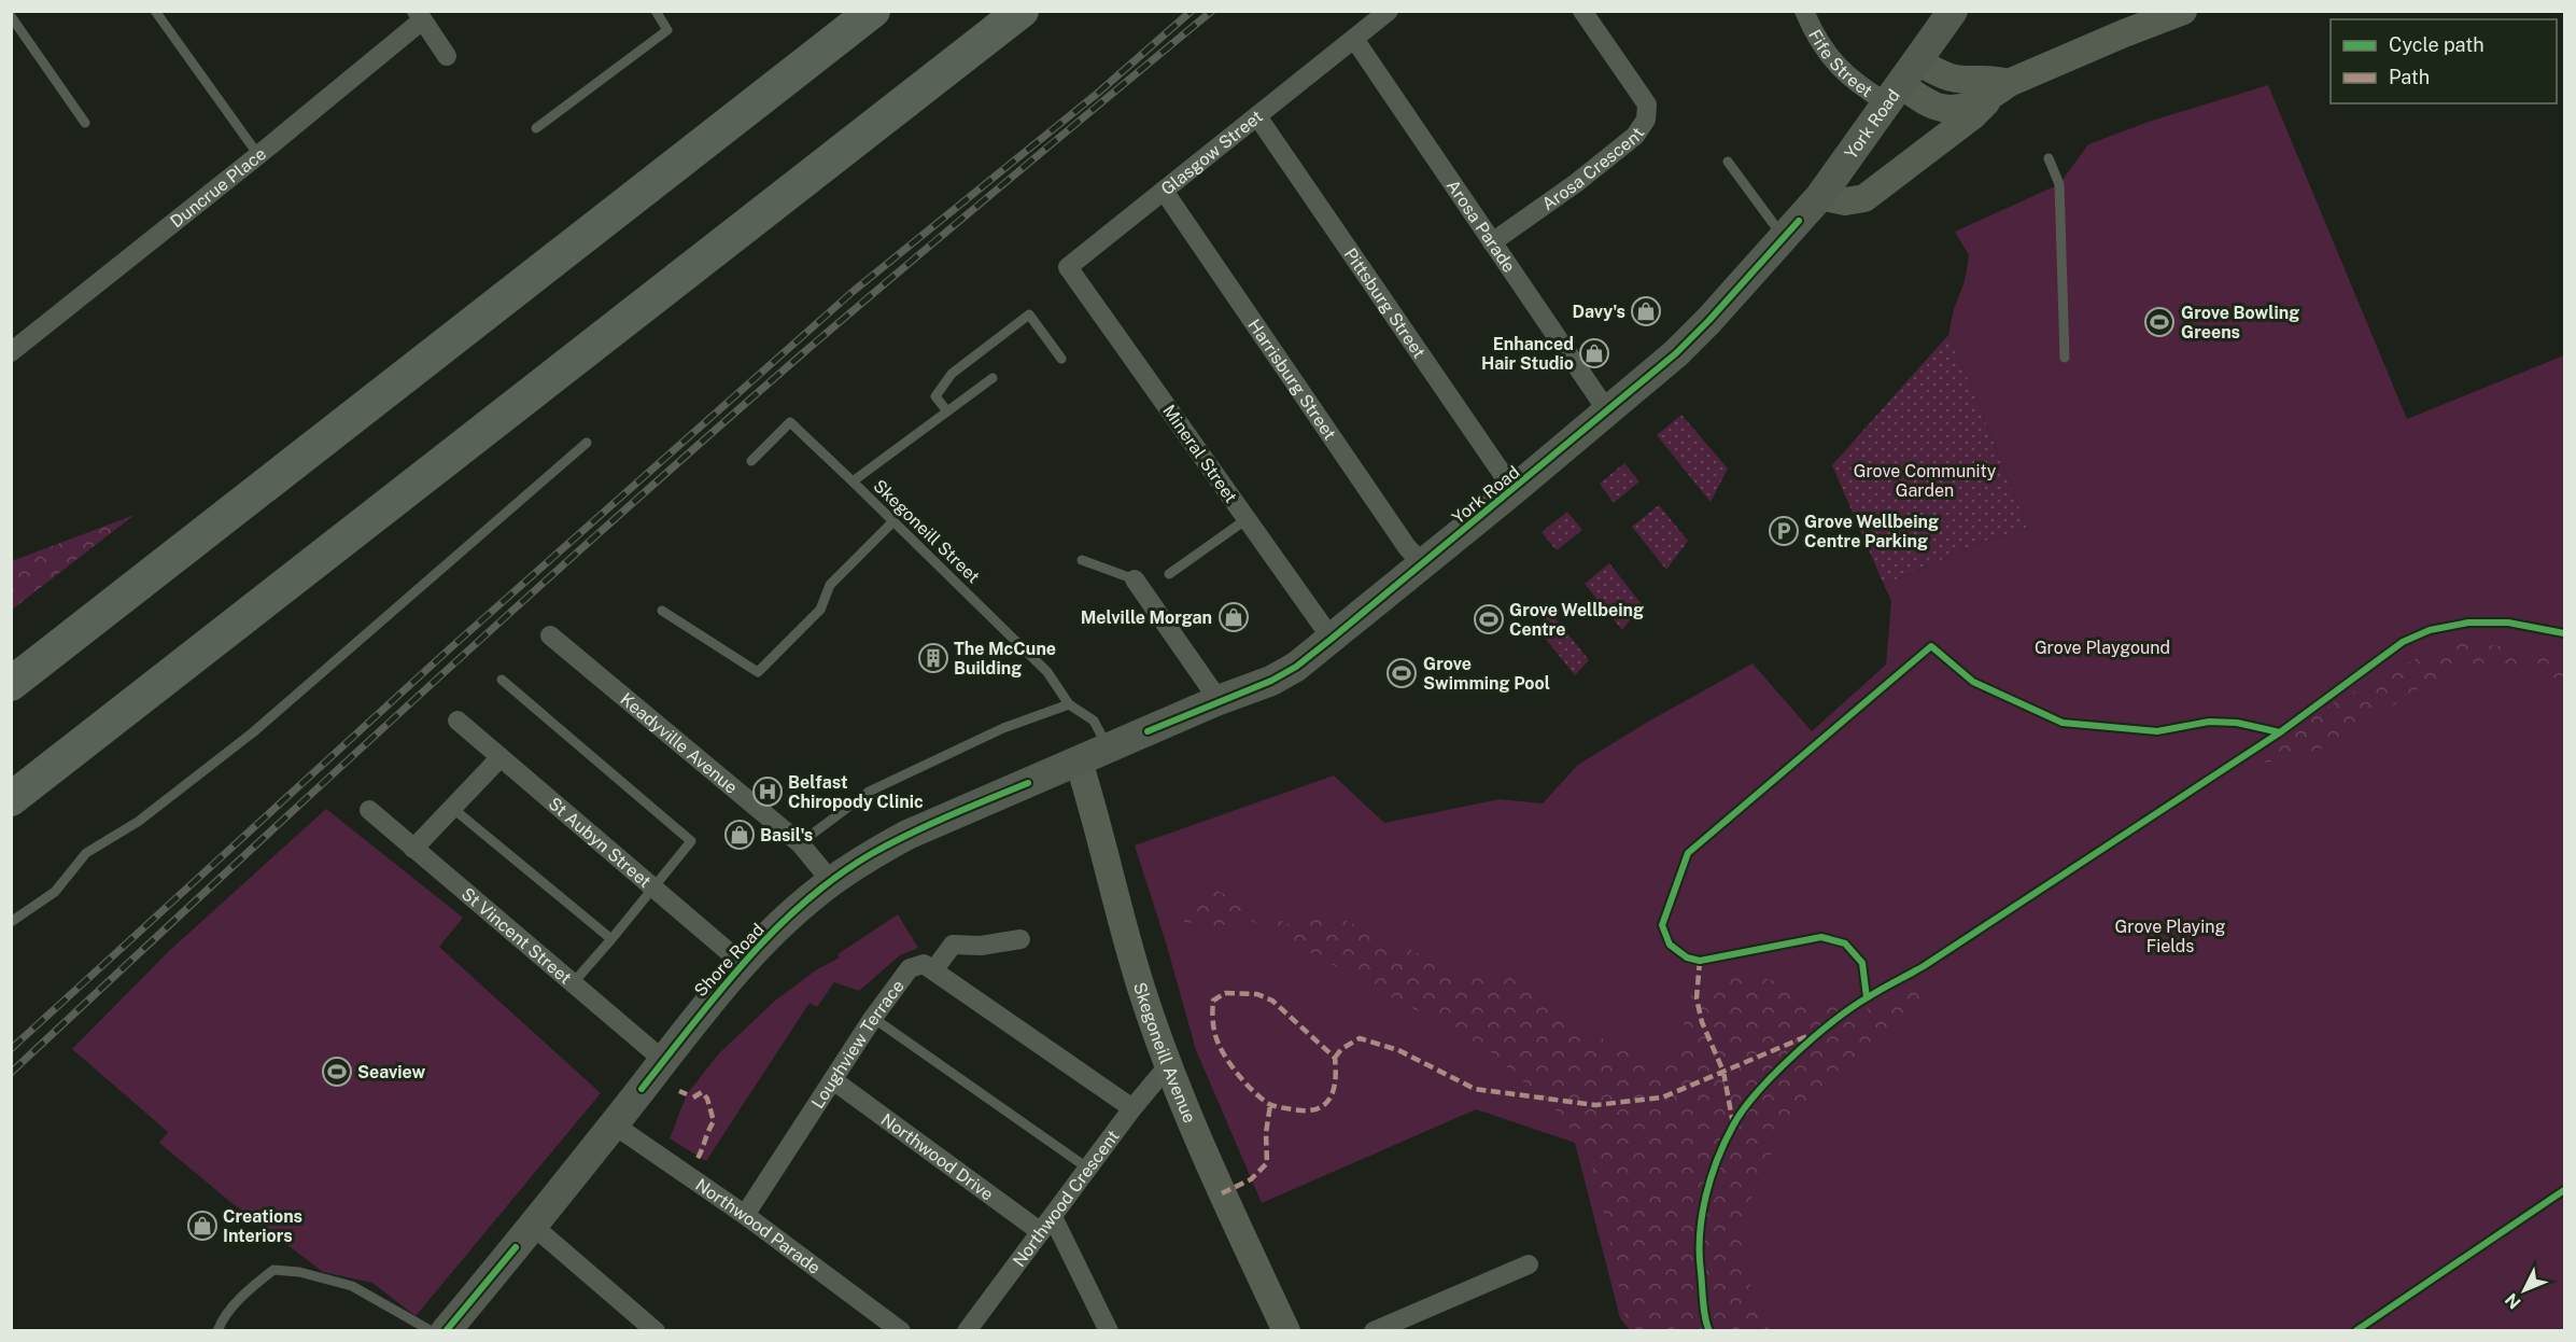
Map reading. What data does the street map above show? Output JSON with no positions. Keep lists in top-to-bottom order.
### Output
{
  "streets": {
    "main road": ["York Road", "Shore Road"],
    "street": [
      "Fife Street",
      "Glasgow Street",
      "Arosa Crescent",
      "Duncrue Place",
      "Arosa Parade",
      "Pittsburg Street",
      "Harrisburg Street",
      "Mineral Street",
      "Keadyville Avenue",
      "St Aubyn Street",
      "St Vincent Street",
      "Loughview Terrace",
      "Skegoneill Avenue",
      "Northwood Drive",
      "Northwood Crescent",
      "Northwood Parade"
    ],
    "lane": ["Skegoneill Street"]
  },
  "crossings": [
    ["Fife Street", "York Road"],
    ["York Road", "Arosa Parade"],
    ["York Road", "Pittsburg Street"],
    ["York Road", "Harrisburg Street"],
    ["York Road", "Mineral Street"],
    ["York Road", "Shore Road"],
    ["York Road", "Skegoneill Avenue"],
    ["Glasgow Street", "Arosa Parade"],
    ["Glasgow Street", "Pittsburg Street"],
    ["Glasgow Street", "Harrisburg Street"],
    ["Glasgow Street", "Mineral Street"],
    ["Arosa Crescent", "Arosa Parade"],
    ["Keadyville Avenue", "Shore Road"],
    ["St Aubyn Street", "Shore Road"],
    ["St Vincent Street", "Shore Road"],
    ["Shore Road", "Skegoneill Avenue"],
    ["Shore Road", "Northwood Parade"],
    ["Loughview Terrace", "Northwood Drive"],
    ["Loughview Terrace", "Northwood Parade"],
    ["Skegoneill Avenue", "Northwood Crescent"],
    ["Northwood Drive", "Northwood Crescent"]
  ],
  "parks": ["Grove Community Garden", "Grove Playgound", "Grove Playing Fields"],
  "places": {
    "shop": [
      "Davy's",
      "Enhanced Hair Studio",
      "Melville Morgan",
      "Basil's",
      "Creations Interiors"
    ],
    "sports": [
      "Grove Bowling Greens",
      "Grove Wellbeing Centre",
      "Grove Swimming Pool",
      "Seaview"
    ],
    "parking": ["Grove Wellbeing Centre Parking"],
    "building": ["The McCune Building"],
    "hospital": ["Belfast Chiropody Clinic"]
  },
  "legend": ["Cycle path", "Path"],
  "north": "bottom left"
}
